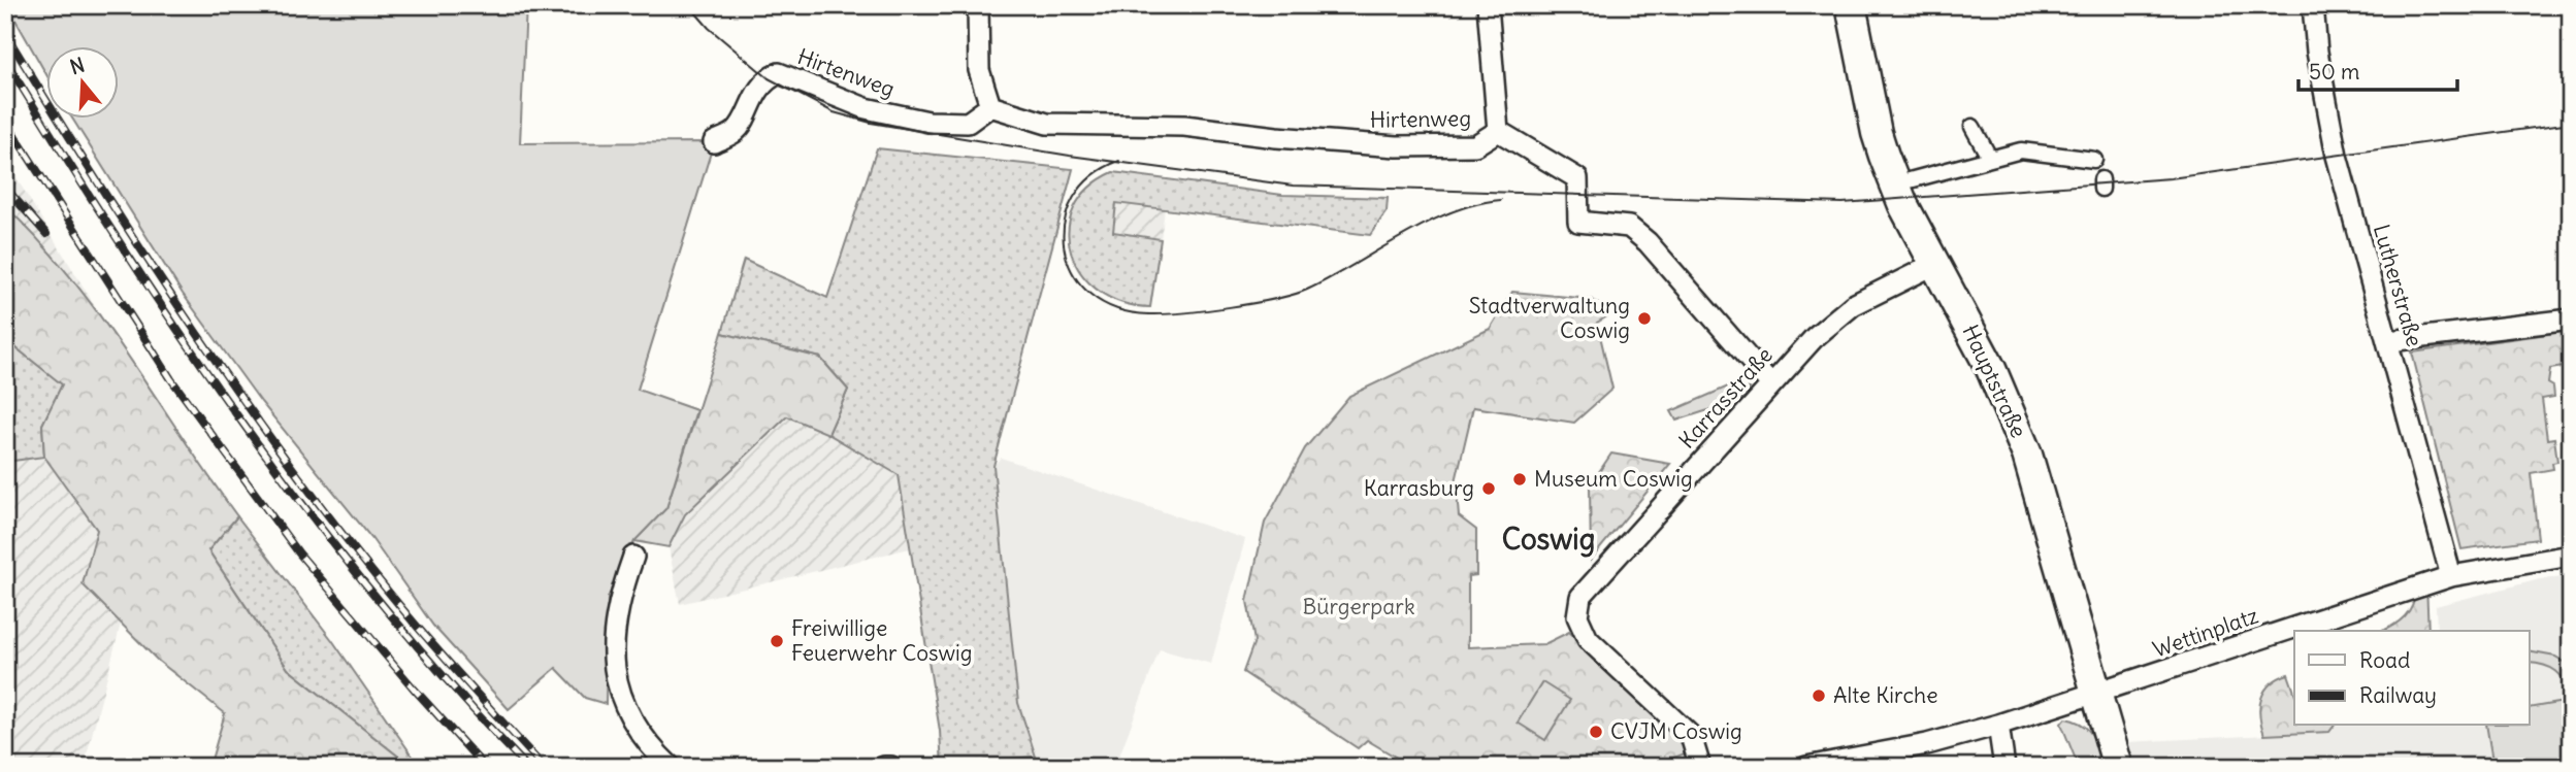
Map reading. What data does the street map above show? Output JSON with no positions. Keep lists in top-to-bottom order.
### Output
{
  "streets": {
    "main road": ["Hauptstraße"],
    "street": [
      "Hirtenweg",
      "Lutherstraße",
      "Karrasstraße",
      "Wettinplatz"
    ]
  },
  "crossings": [
    ["Hirtenweg", "Karrasstraße"],
    ["Lutherstraße", "Wettinplatz"],
    ["Hauptstraße", "Karrasstraße"],
    ["Hauptstraße", "Wettinplatz"]
  ],
  "districts": ["Coswig"],
  "parks": ["Bürgerpark"],
  "places": [
    "Stadtverwaltung Coswig",
    "Museum Coswig",
    "Karrasburg",
    "Freiwillige Feuerwehr Coswig",
    "Alte Kirche",
    "CVJM Coswig"
  ],
  "legend": ["Road", "Railway"],
  "scale_bar": "50 m",
  "north": "top"
}
